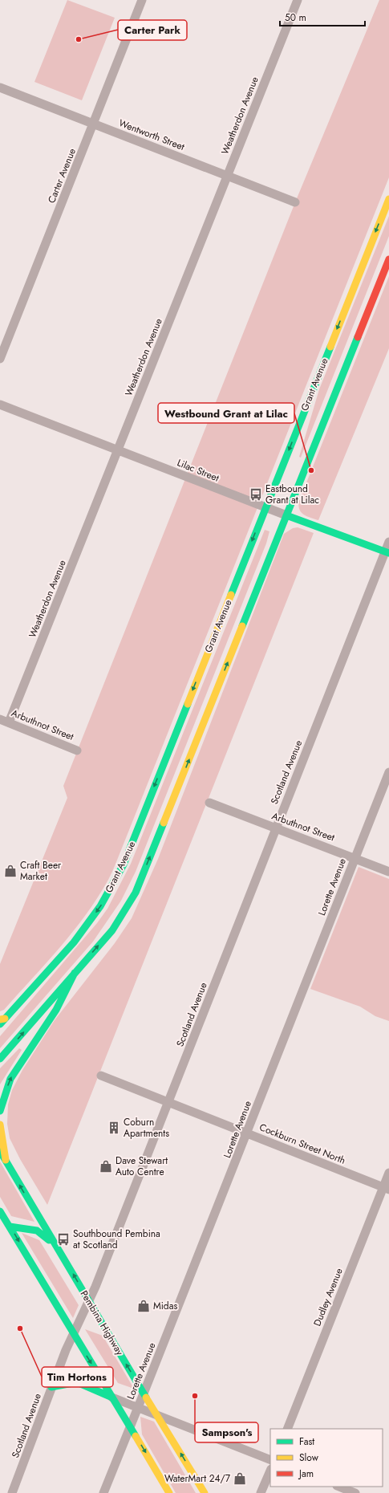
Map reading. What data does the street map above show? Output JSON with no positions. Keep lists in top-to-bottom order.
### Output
{
  "streets": {
    "main road": ["Grant Avenue", "Lilac Street", "Pembina Highway"],
    "street": [
      "Weatherdon Avenue",
      "Wentworth Street",
      "Carter Avenue",
      "Arbuthnot Street",
      "Scotland Avenue",
      "Lorette Avenue",
      "Cockburn Street North",
      "Dudley Avenue"
    ]
  },
  "crossings": [
    ["Weatherdon Avenue", "Wentworth Street"],
    ["Weatherdon Avenue", "Lilac Street"],
    ["Weatherdon Avenue", "Arbuthnot Street"],
    ["Wentworth Street", "Carter Avenue"],
    ["Grant Avenue", "Lilac Street"],
    ["Lilac Street", "Scotland Avenue"],
    ["Arbuthnot Street", "Scotland Avenue"],
    ["Arbuthnot Street", "Lorette Avenue"],
    ["Scotland Avenue", "Cockburn Street North"],
    ["Scotland Avenue", "Pembina Highway"],
    ["Lorette Avenue", "Cockburn Street North"],
    ["Lorette Avenue", "Pembina Highway"],
    ["Cockburn Street North", "Dudley Avenue"]
  ],
  "places": {
    "other": [
      "Carter Park",
      "Westbound Grant at Lilac",
      "Tim Hortons",
      "Sampson's"
    ],
    "bus stop": ["Eastbound Grant at Lilac", "Southbound Pembina at Scotland"],
    "shop": [
      "Craft Beer Market",
      "Dave Stewart Auto Centre",
      "Midas",
      "WaterMart 24/7"
    ],
    "building": ["Coburn Apartments"]
  },
  "legend": ["Fast", "Slow", "Jam"],
  "scale_bar": "50 m"
}
